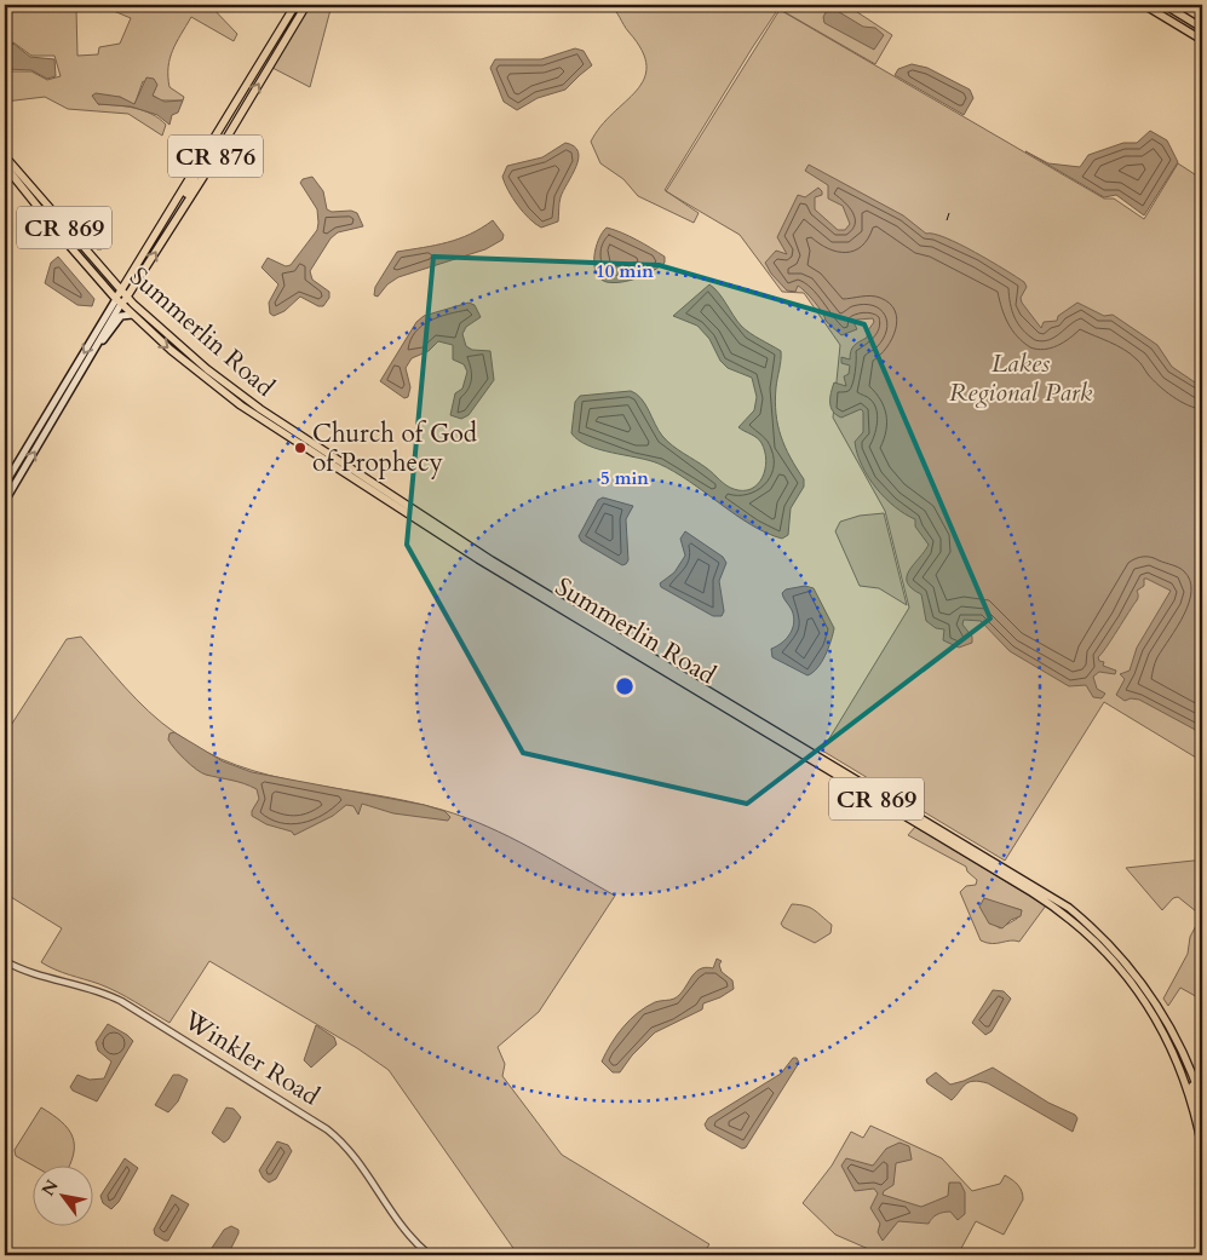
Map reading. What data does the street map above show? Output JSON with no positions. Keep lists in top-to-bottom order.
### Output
{
  "streets": {
    "main road": ["CR 876", "CR 869", "Summerlin Road"],
    "street": ["Winkler Road"]
  },
  "crossings": [
    ["CR 876", "Summerlin Road"]
  ],
  "parks": ["Lakes Regional Park"],
  "places": ["Church of God of Prophecy"],
  "north": "top left",
  "rings": ["10 min", "5 min"]
}
